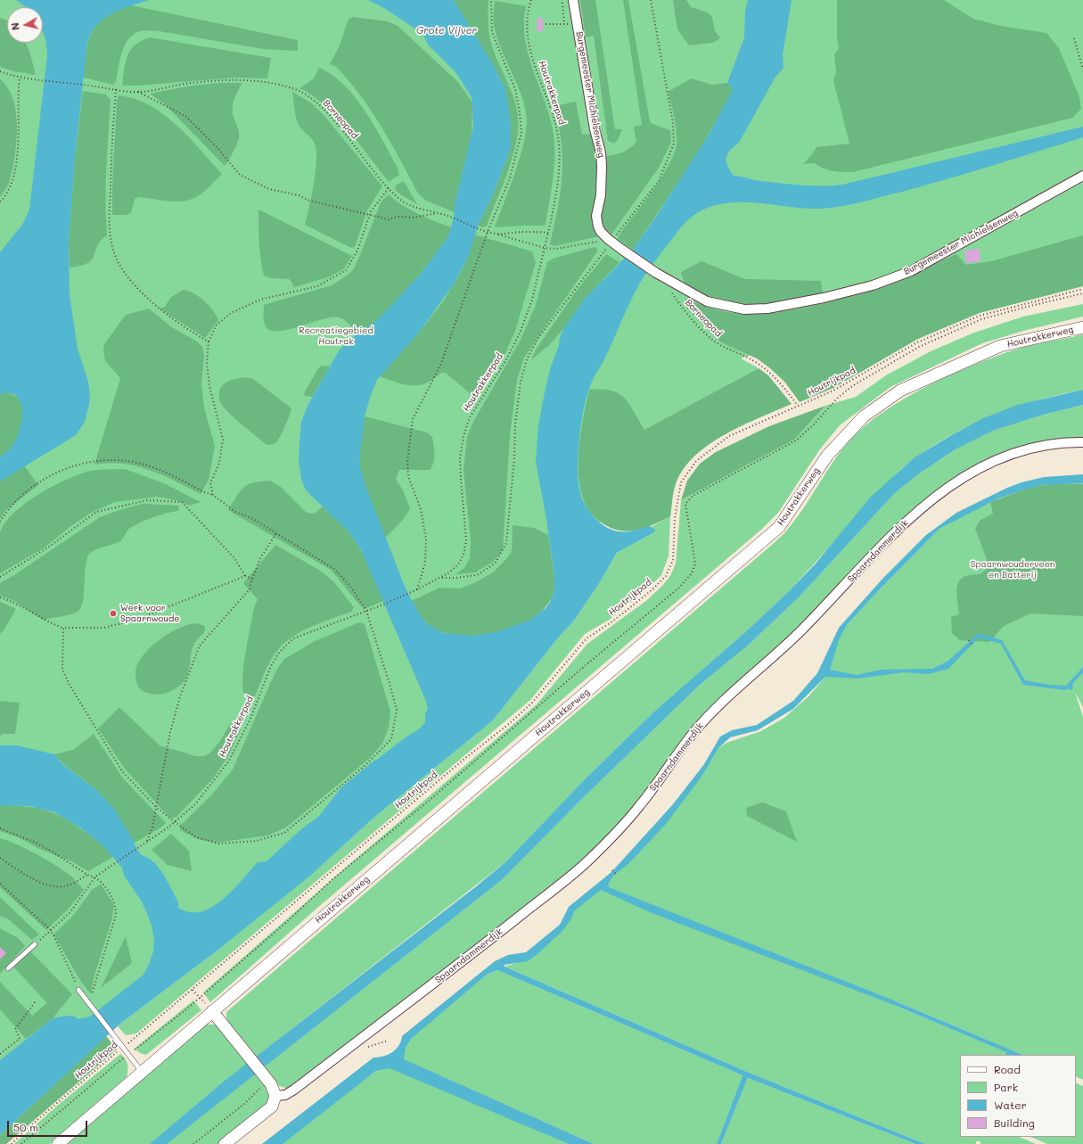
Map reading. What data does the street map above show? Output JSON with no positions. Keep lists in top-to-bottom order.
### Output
{
  "streets": {
    "street": ["Burgemeester Michielsenweg", "Houtrakkerweg", "Spaarndammerdijk"],
    "path": ["Houtrakkerpad", "Borneopad", "Houtrijkpad"]
  },
  "crossings": [
    ["Borneopad", "Houtrijkpad"]
  ],
  "water": ["Grote Vijver"],
  "parks": ["Recreatiegebied Houtrak", "Spaarnwouderveen en Batterij"],
  "places": ["Werk voor Spaarnwoude"],
  "legend": [
    "Road",
    "Park",
    "Water",
    "Building"
  ],
  "scale_bar": "50 m",
  "north": "left"
}
